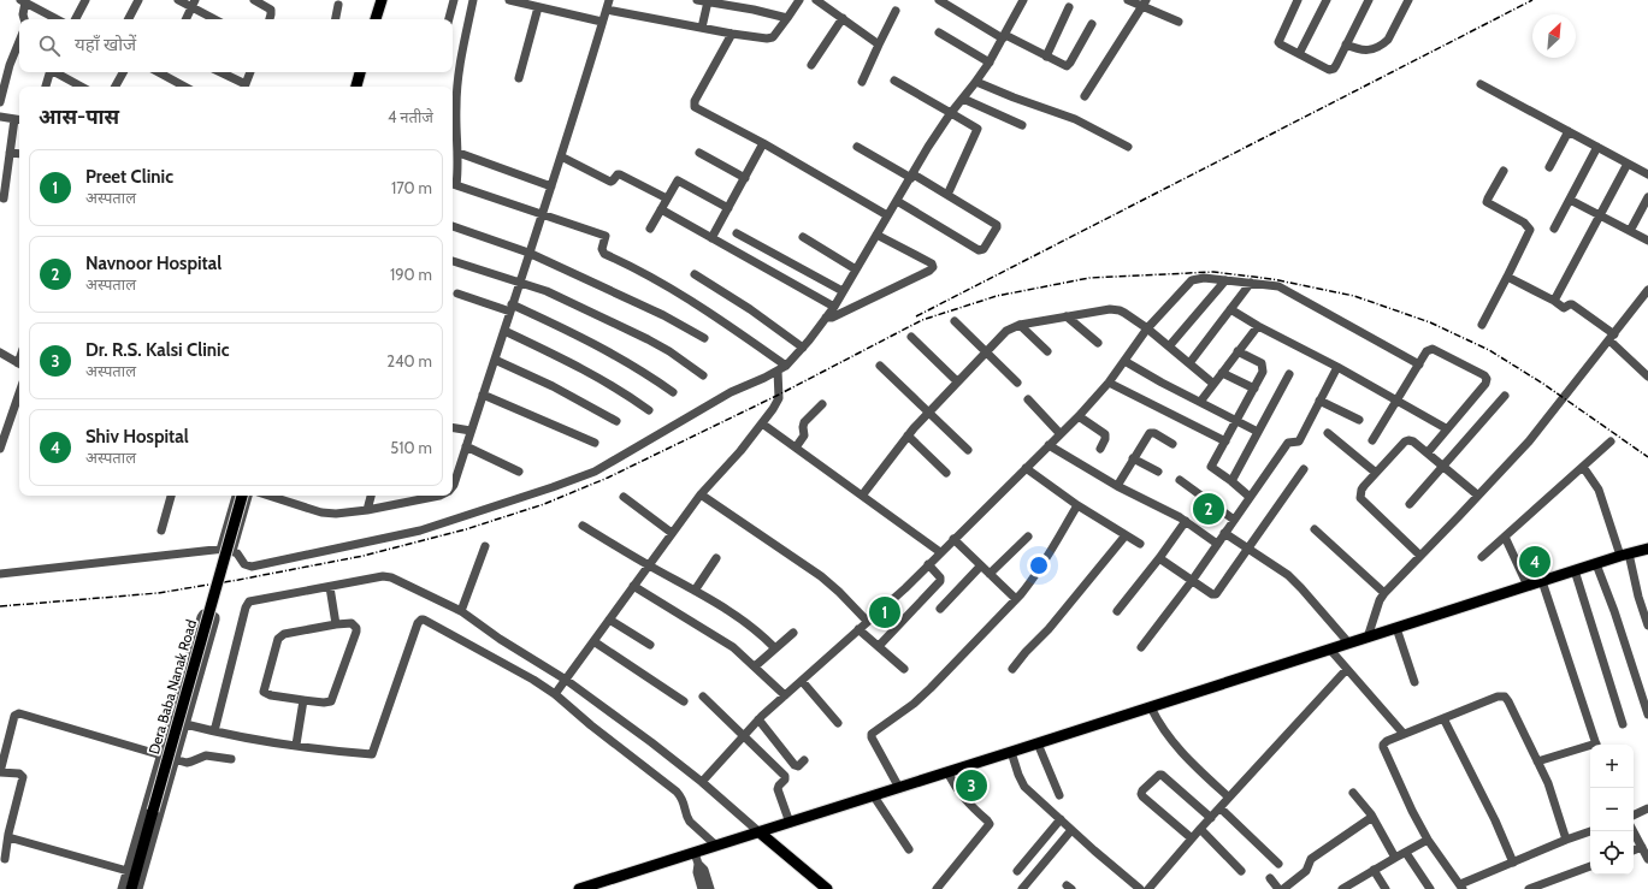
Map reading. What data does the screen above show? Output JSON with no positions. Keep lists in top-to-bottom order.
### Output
{
  "streets": {
    "main road": ["Dera Baba Nanak Road"]
  },
  "north": "top right",
  "page": {
    "search": "यहाँ खोजें",
    "heading": ["आस-पास", "4 नतीजे"],
    "list": [
      {
        "mark": "1",
        "name": "Preet Clinic",
        "note": "अस्पताल",
        "value": "170 m"
      },
      {
        "mark": "2",
        "name": "Navnoor Hospital",
        "note": "अस्पताल",
        "value": "190 m"
      },
      {
        "mark": "3",
        "name": "Dr. R.S. Kalsi Clinic",
        "note": "अस्पताल",
        "value": "240 m"
      },
      {
        "mark": "4",
        "name": "Shiv Hospital",
        "note": "अस्पताल",
        "value": "510 m"
      }
    ],
    "pins": [
      "2",
      "4",
      "1",
      "3"
    ],
    "map_buttons": ["+", "−"]
  }
}
